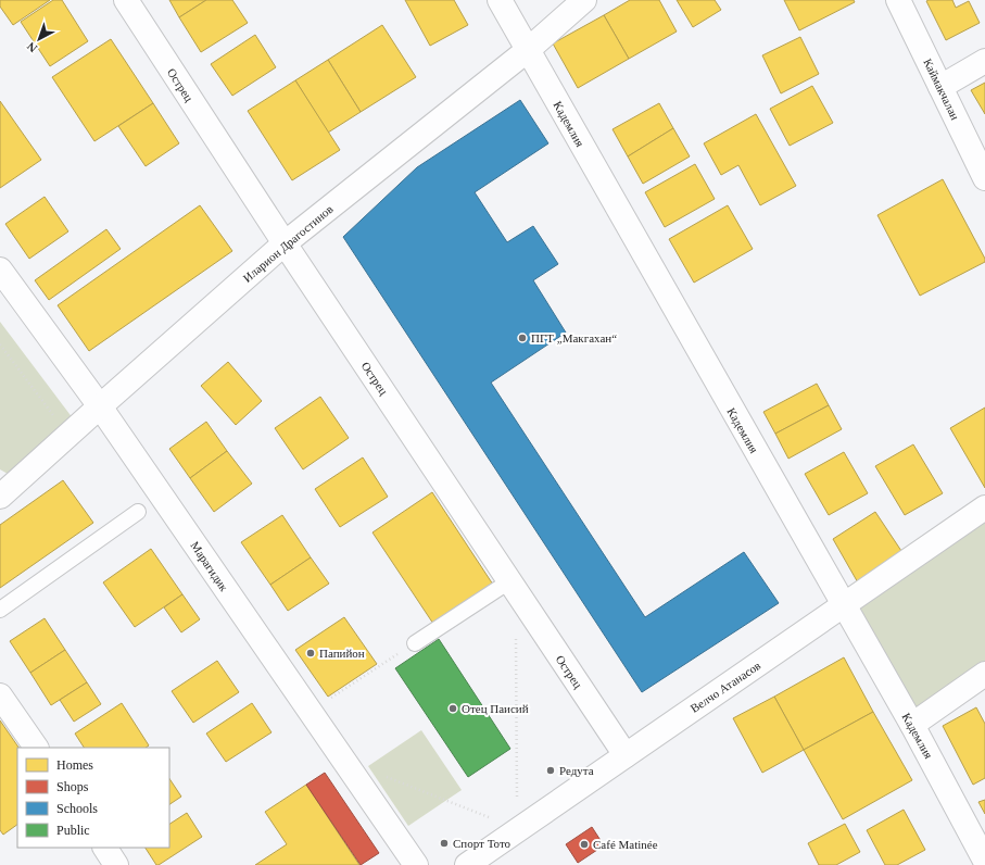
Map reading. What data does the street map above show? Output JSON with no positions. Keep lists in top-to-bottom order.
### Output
{
  "streets": {
    "street": [
      "Острец",
      "Каймакчалан",
      "Кадемлия",
      "Иларион Драгостинов",
      "Марагидик",
      "Велчо Атанасов"
    ]
  },
  "crossings": [
    ["Острец", "Иларион Драгостинов"],
    ["Острец", "Велчо Атанасов"],
    ["Кадемлия", "Иларион Драгостинов"],
    ["Кадемлия", "Велчо Атанасов"],
    ["Иларион Драгостинов", "Марагидик"]
  ],
  "places": [
    "ПГТ „Макгахан“",
    "Папийон",
    "Отец Паисий",
    "Редута",
    "Спорт Тото",
    "Café Matinée"
  ],
  "legend": [
    "Homes",
    "Shops",
    "Schools",
    "Public"
  ],
  "north": "bottom left"
}
